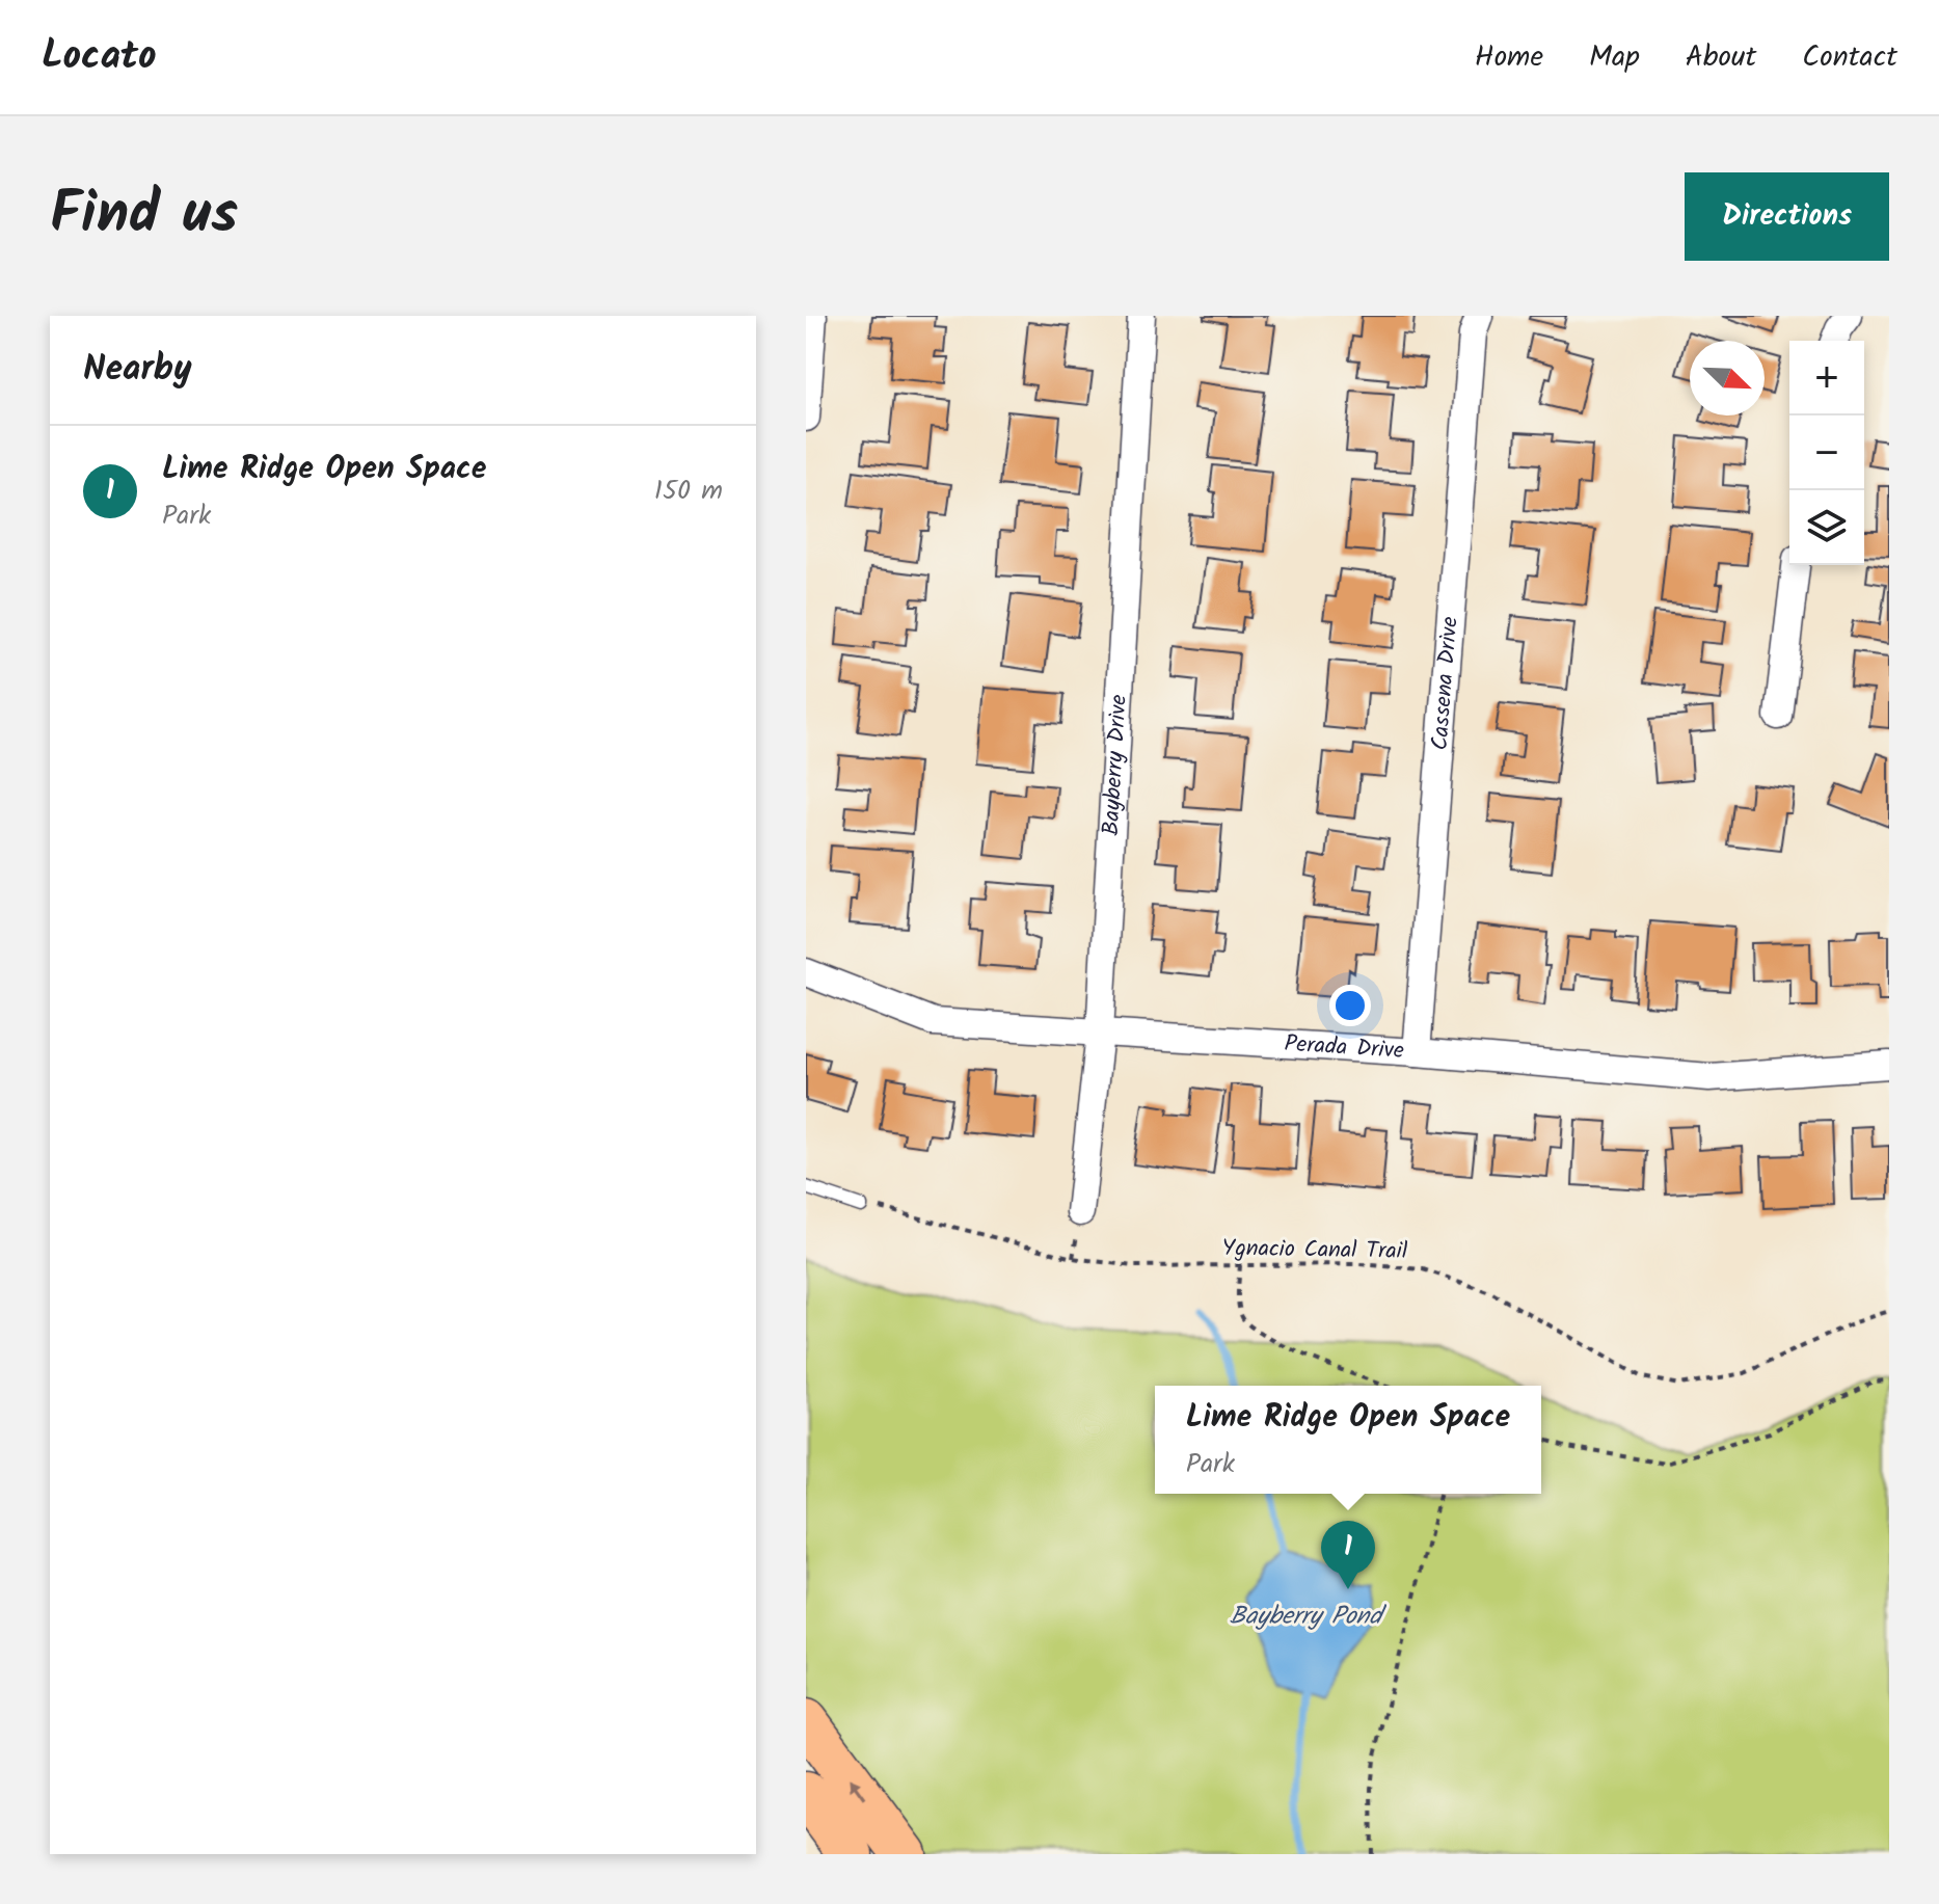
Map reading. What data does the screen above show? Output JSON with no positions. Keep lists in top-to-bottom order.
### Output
{
  "streets": {
    "street": ["Cassena Drive", "Bayberry Drive", "Perada Drive"],
    "path": ["Ygnacio Canal Trail"]
  },
  "crossings": [
    ["Cassena Drive", "Perada Drive"],
    ["Bayberry Drive", "Perada Drive"]
  ],
  "water": ["Bayberry Pond"],
  "north": "bottom right",
  "page": {
    "header": "Locato",
    "nav": [
      "Home",
      "Map",
      "About",
      "Contact"
    ],
    "title": "Find us",
    "buttons": "Directions",
    "heading": "Nearby",
    "map_buttons": ["+", "−"],
    "list": [
      {
        "mark": "1",
        "name": "Lime Ridge Open Space",
        "note": "Park",
        "value": "150 m"
      }
    ],
    "popup": ["Lime Ridge Open Space", "Park"],
    "pins": "1"
  }
}
